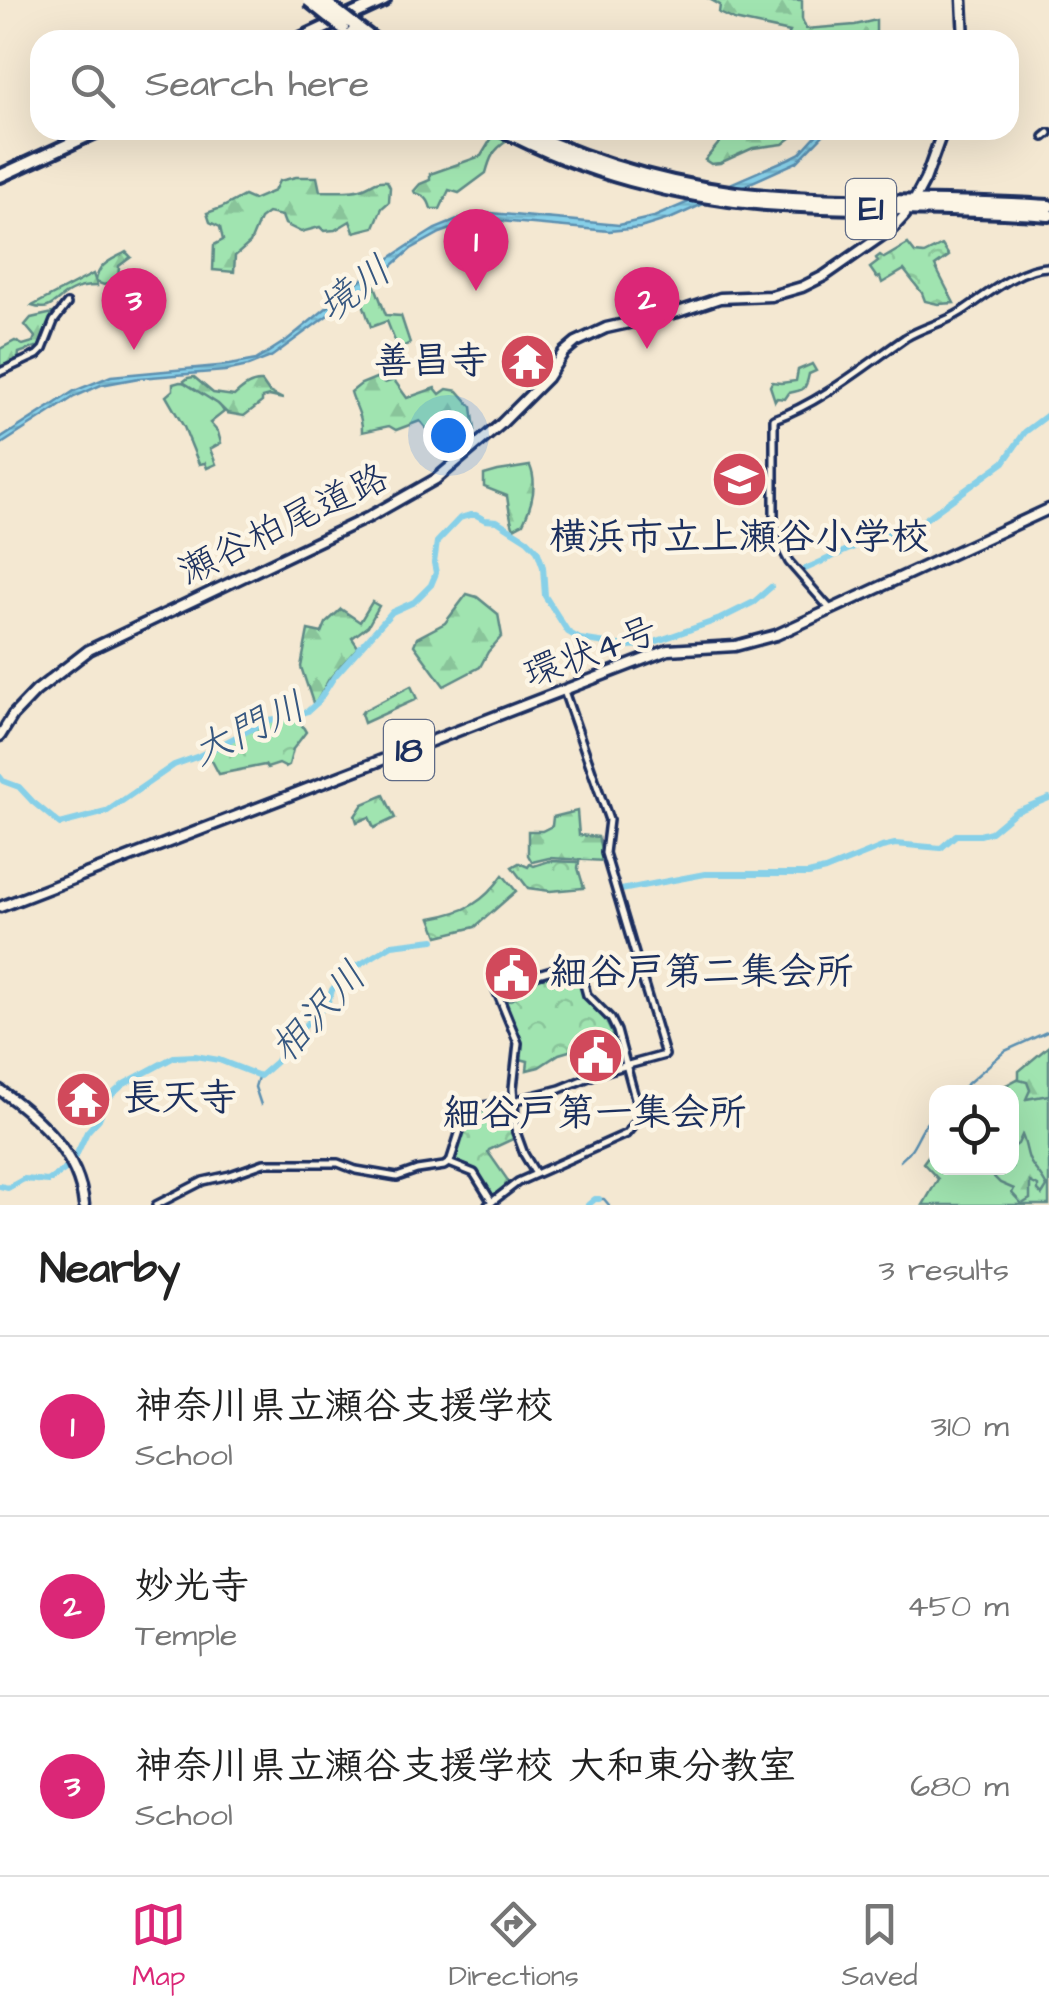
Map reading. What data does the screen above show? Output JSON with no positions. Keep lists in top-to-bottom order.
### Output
{
  "streets": {
    "highway": ["E1"],
    "main road": ["瀬谷柏尾道路", "環状4号", "18"]
  },
  "water": ["境川", "大門川", "相沢川"],
  "places": {
    "temple": ["善昌寺", "長天寺"],
    "school or university": ["横浜市立上瀬谷小学校"],
    "public building": ["細谷戸第二集会所", "細谷戸第一集会所"]
  },
  "page": {
    "search": "Search here",
    "pins": ["1", "2", "3"],
    "heading": ["Nearby", "3 results"],
    "list": [
      {
        "mark": "1",
        "name": "神奈川県立瀬谷支援学校",
        "note": "School",
        "value": "310 m"
      },
      {
        "mark": "2",
        "name": "妙光寺",
        "note": "Temple",
        "value": "450 m"
      },
      {
        "mark": "3",
        "name": "神奈川県立瀬谷支援学校 大和東分教室",
        "note": "School",
        "value": "680 m"
      }
    ],
    "nav": ["Map", "Directions", "Saved"]
  }
}
